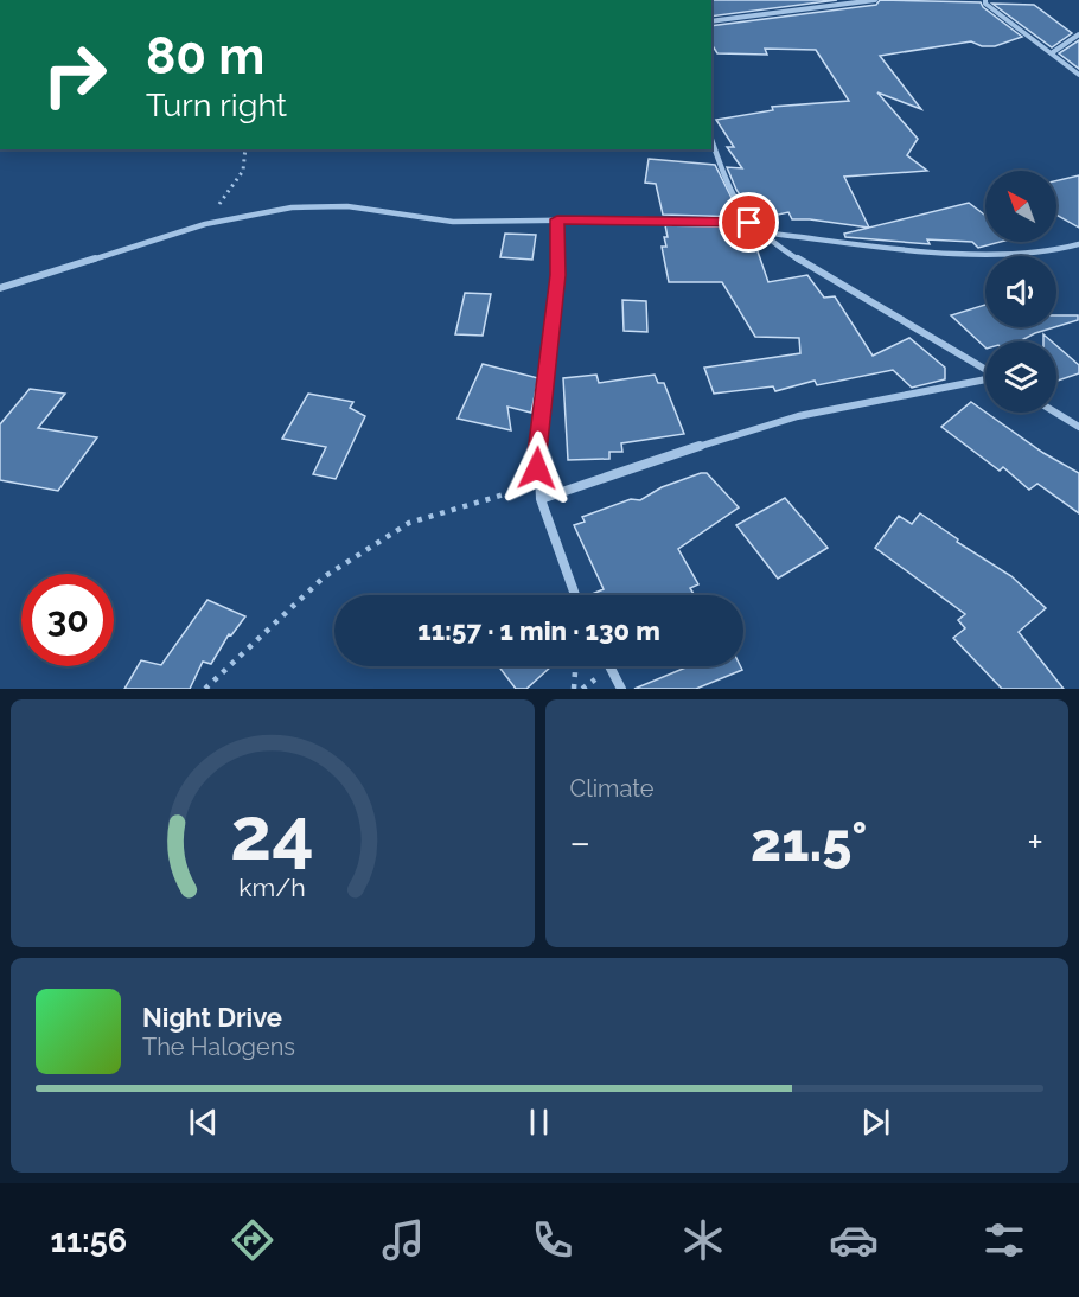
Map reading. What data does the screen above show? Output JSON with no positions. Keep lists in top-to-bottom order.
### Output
{
  "north": "top left",
  "page": {
    "turn": ["80 m", "Turn right"],
    "limit": "30",
    "trip": "11:57 · 1 min · 130 m",
    "tile": "Climate",
    "heat": ["−", "21.5°", "+"],
    "song": ["Night Drive", "The Halogens"],
    "tabs": "11:56",
    "gauge": ["24", "km/h"]
  }
}
